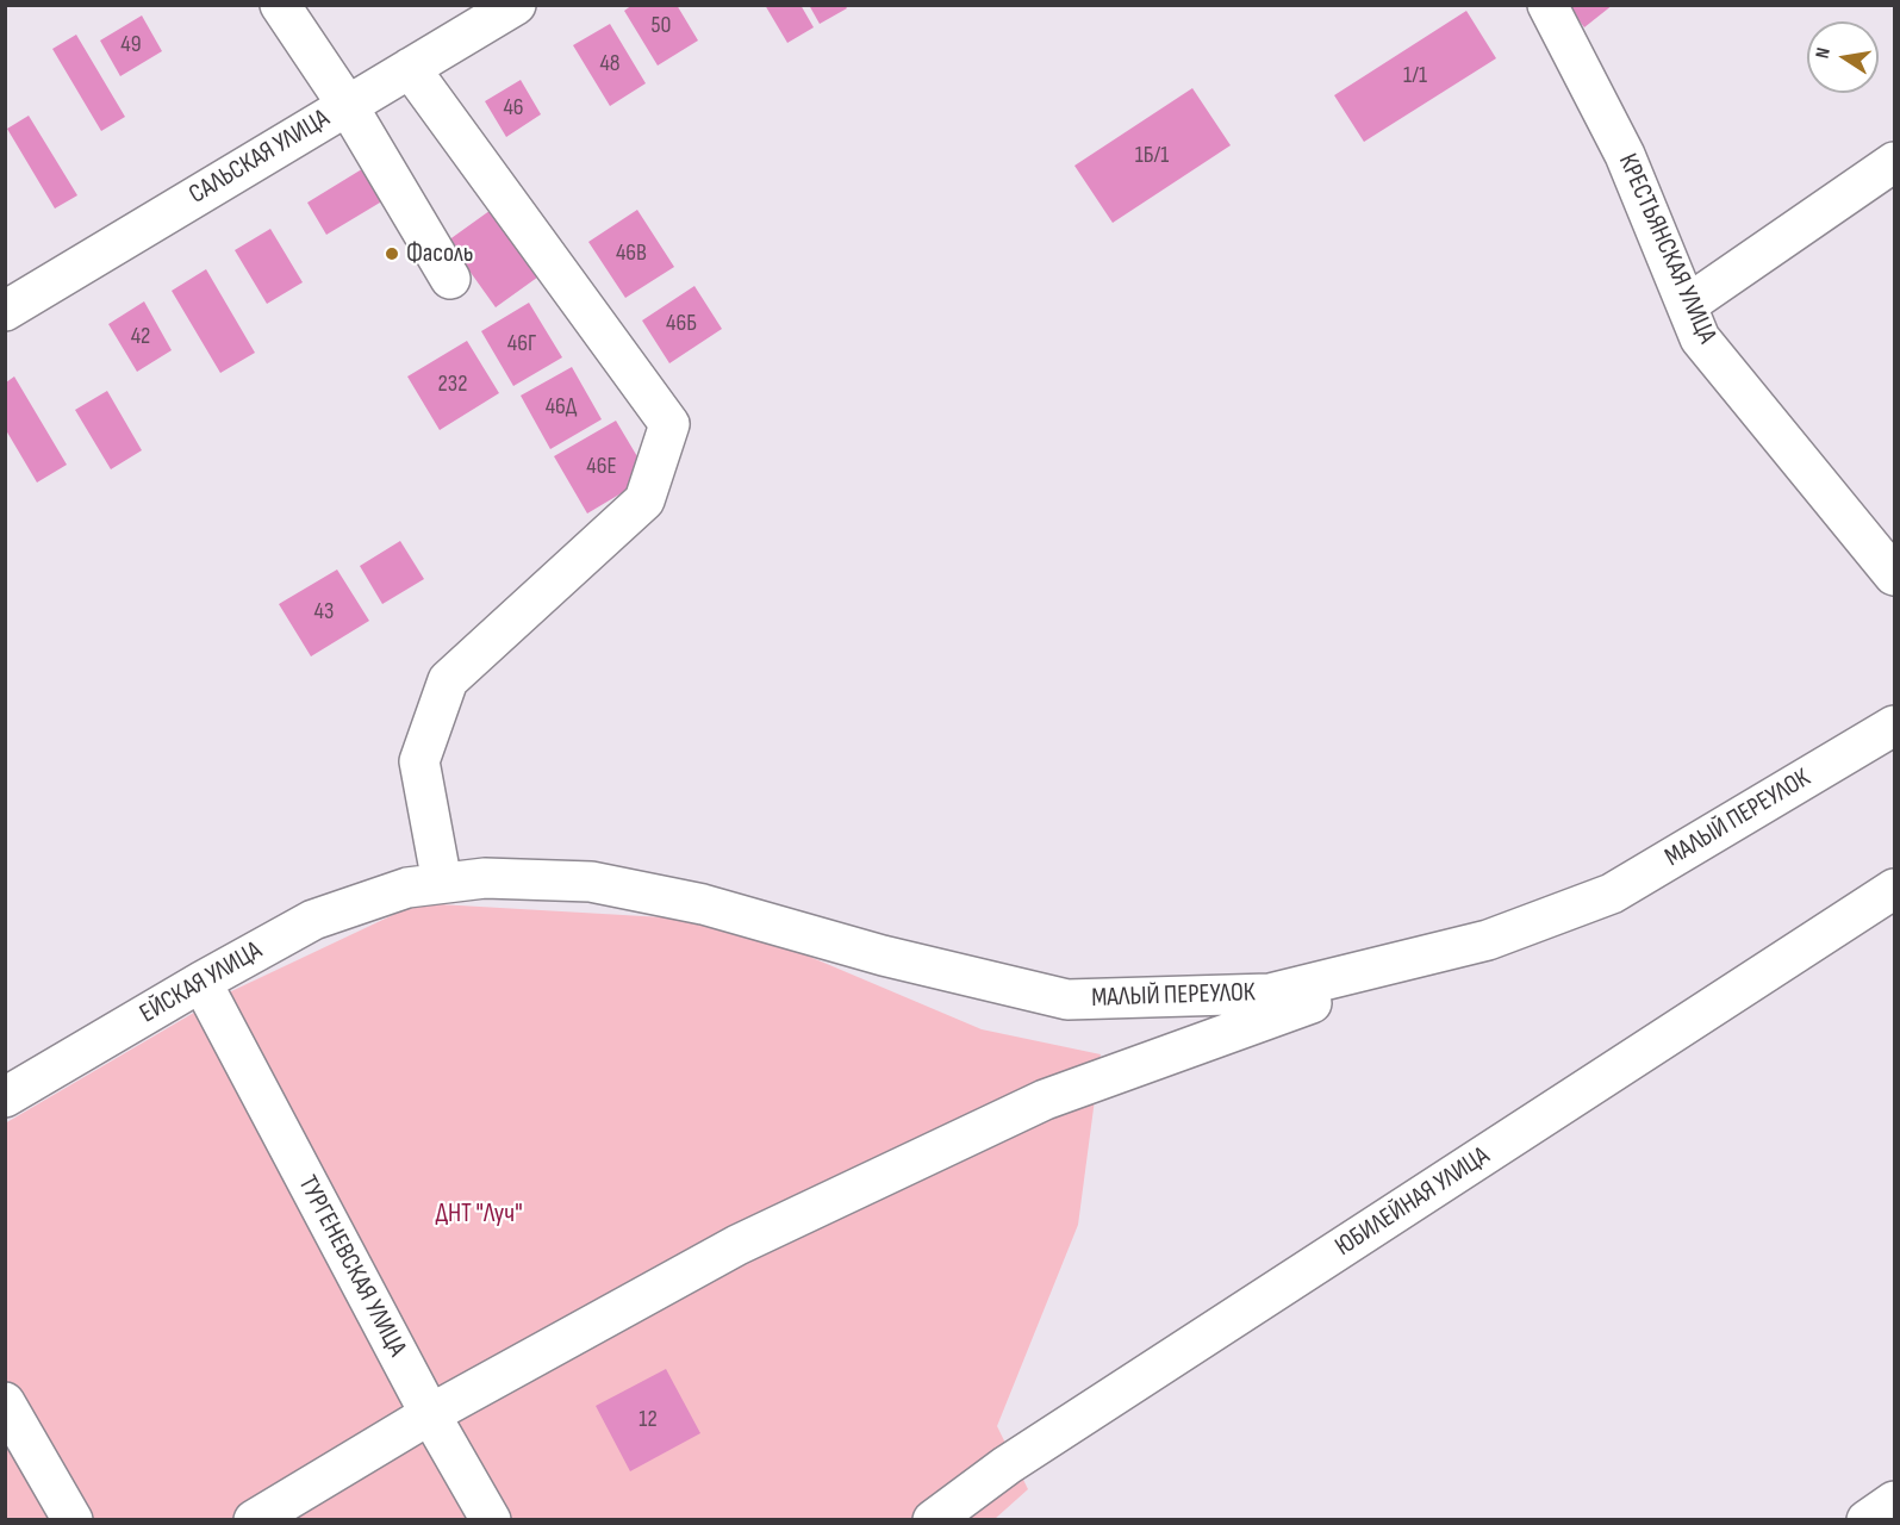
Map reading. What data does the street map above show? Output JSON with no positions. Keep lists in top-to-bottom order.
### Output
{
  "streets": {
    "street": [
      "САЛЬСКАЯ УЛИЦА",
      "КРЕСТЬЯНСКАЯ УЛИЦА",
      "МАЛЫЙ ПЕРЕУЛОК",
      "ЕЙСКАЯ УЛИЦА",
      "ЮБИЛЕЙНАЯ УЛИЦА",
      "ТУРГЕНЕВСКАЯ УЛИЦА"
    ]
  },
  "crossings": [
    ["МАЛЫЙ ПЕРЕУЛОК", "ЕЙСКАЯ УЛИЦА"],
    ["ЕЙСКАЯ УЛИЦА", "ТУРГЕНЕВСКАЯ УЛИЦА"]
  ],
  "parks": ["ДНТ \"Луч\""],
  "places": ["Фасоль"],
  "house_numbers": [
    "50",
    "49",
    "48",
    "1/1",
    "46",
    "1Б/1",
    "46В",
    "46Б",
    "42",
    "46Г",
    "232",
    "46Д",
    "46Е",
    "43",
    "12"
  ],
  "north": "left"
}
